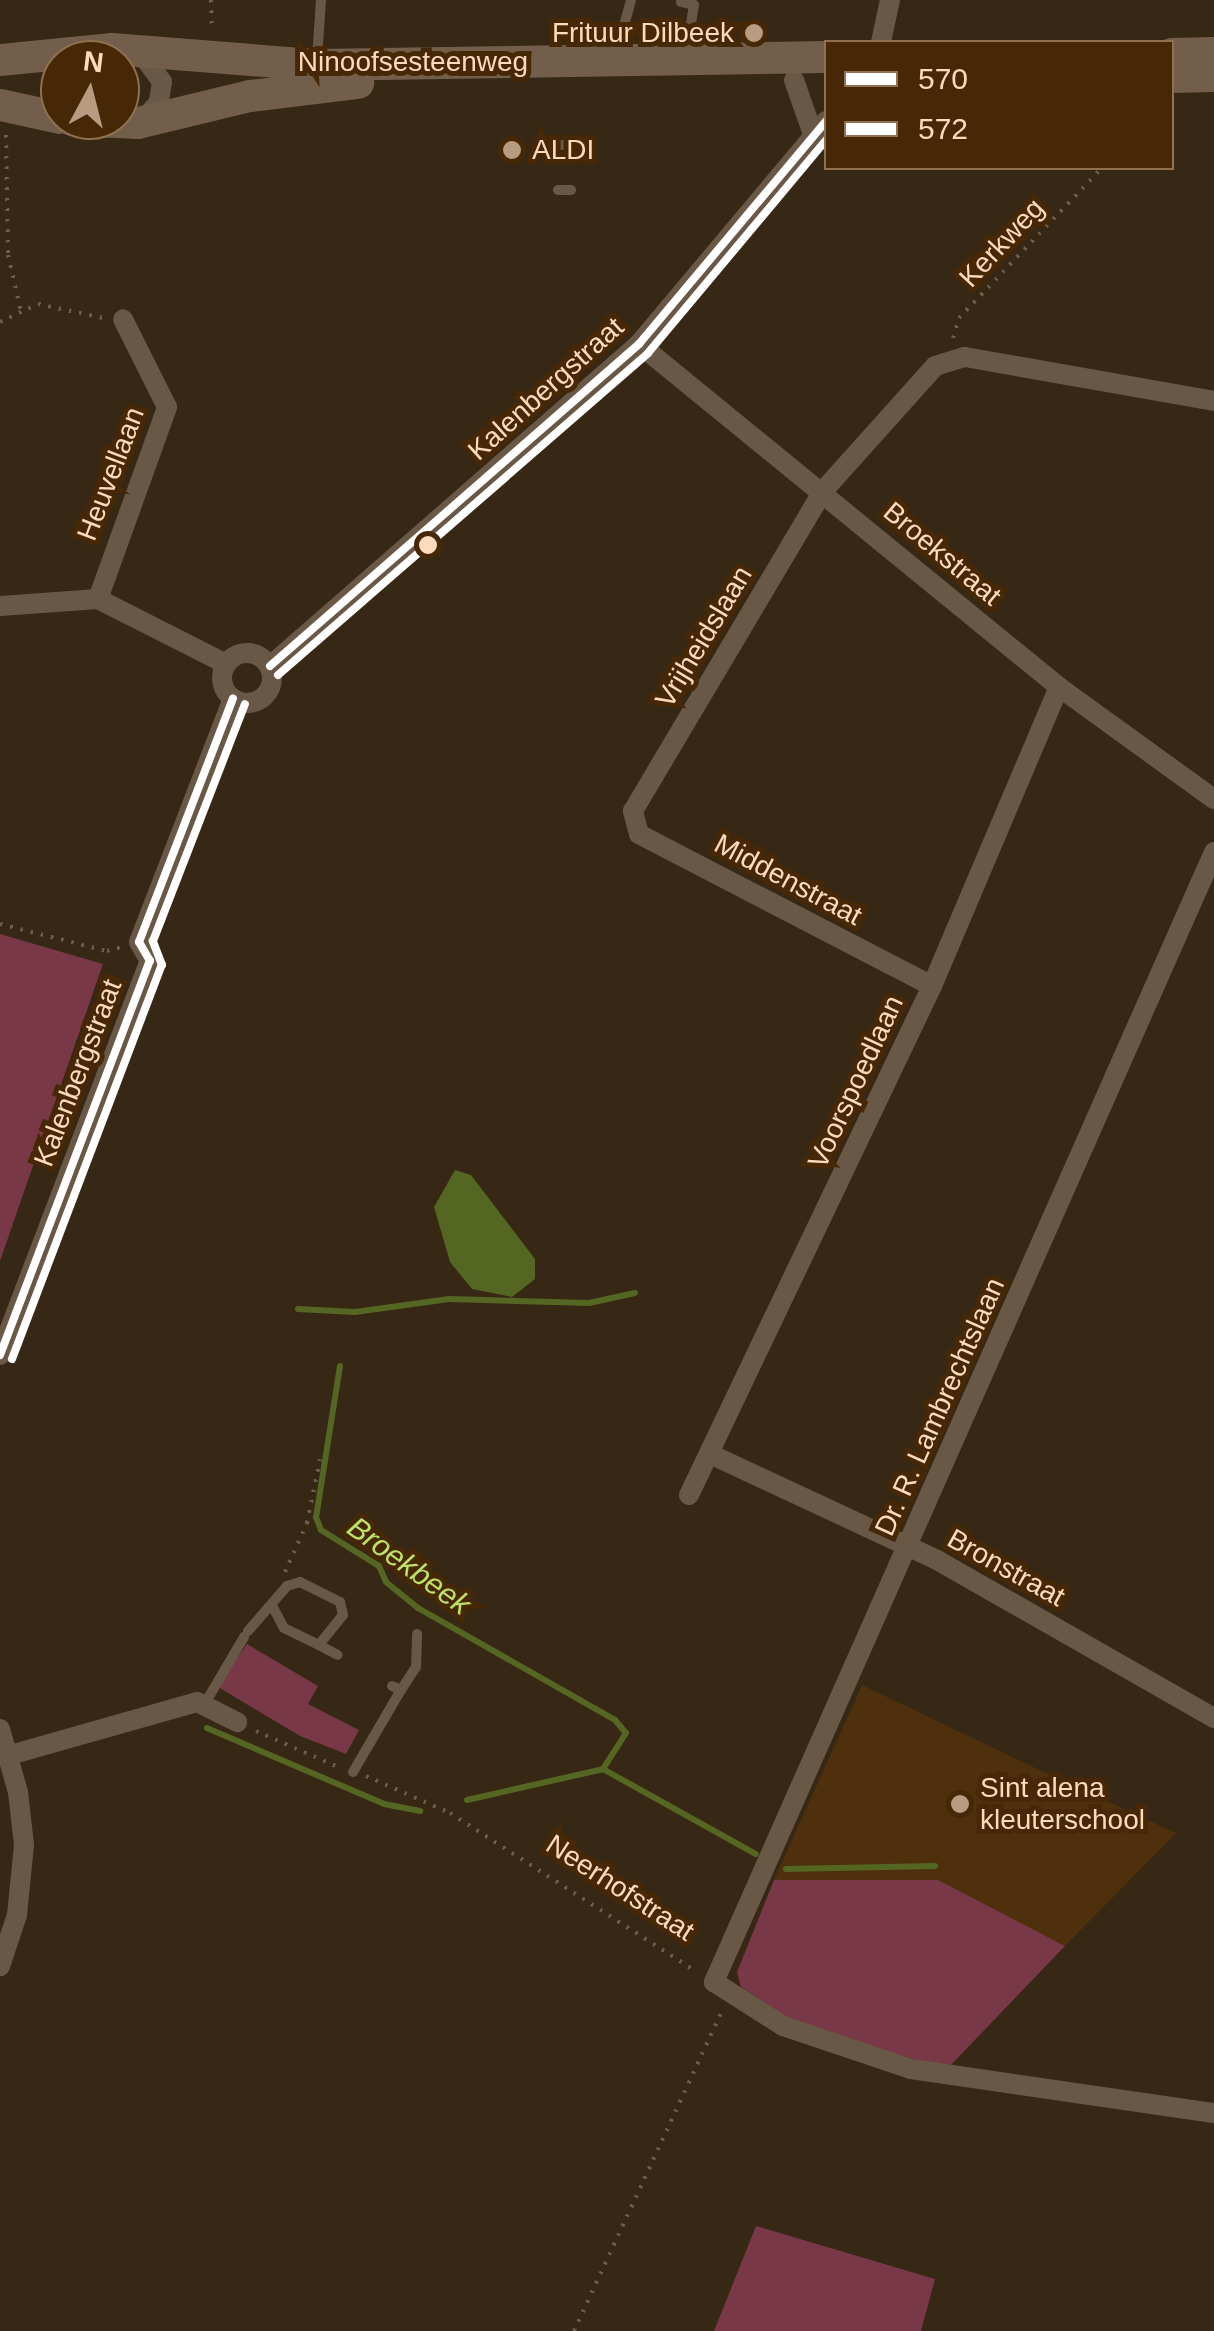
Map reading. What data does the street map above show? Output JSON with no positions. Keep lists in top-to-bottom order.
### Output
{
  "streets": {
    "main road": ["Ninoofsesteenweg"],
    "street": [
      "Kalenbergstraat",
      "Heuvellaan",
      "Broekstraat",
      "Vrijheidslaan",
      "Middenstraat",
      "Voorspoedlaan",
      "Dr. R. Lambrechtslaan",
      "Bronstraat"
    ],
    "path": ["Kerkweg", "Neerhofstraat"]
  },
  "crossings": [
    ["Kerkweg", "Vrijheidslaan"],
    ["Kalenbergstraat", "Broekstraat"],
    ["Broekstraat", "Vrijheidslaan"],
    ["Broekstraat", "Voorspoedlaan"],
    ["Vrijheidslaan", "Middenstraat"],
    ["Middenstraat", "Voorspoedlaan"],
    ["Voorspoedlaan", "Bronstraat"],
    ["Dr. R. Lambrechtslaan", "Bronstraat"],
    ["Dr. R. Lambrechtslaan", "Neerhofstraat"]
  ],
  "water": ["Broekbeek"],
  "places": ["Frituur Dilbeek", "ALDI", "Sint alena kleuterschool"],
  "lines": ["transit line 570", "transit line 572"],
  "legend": ["570", "572"],
  "north": "top"
}
